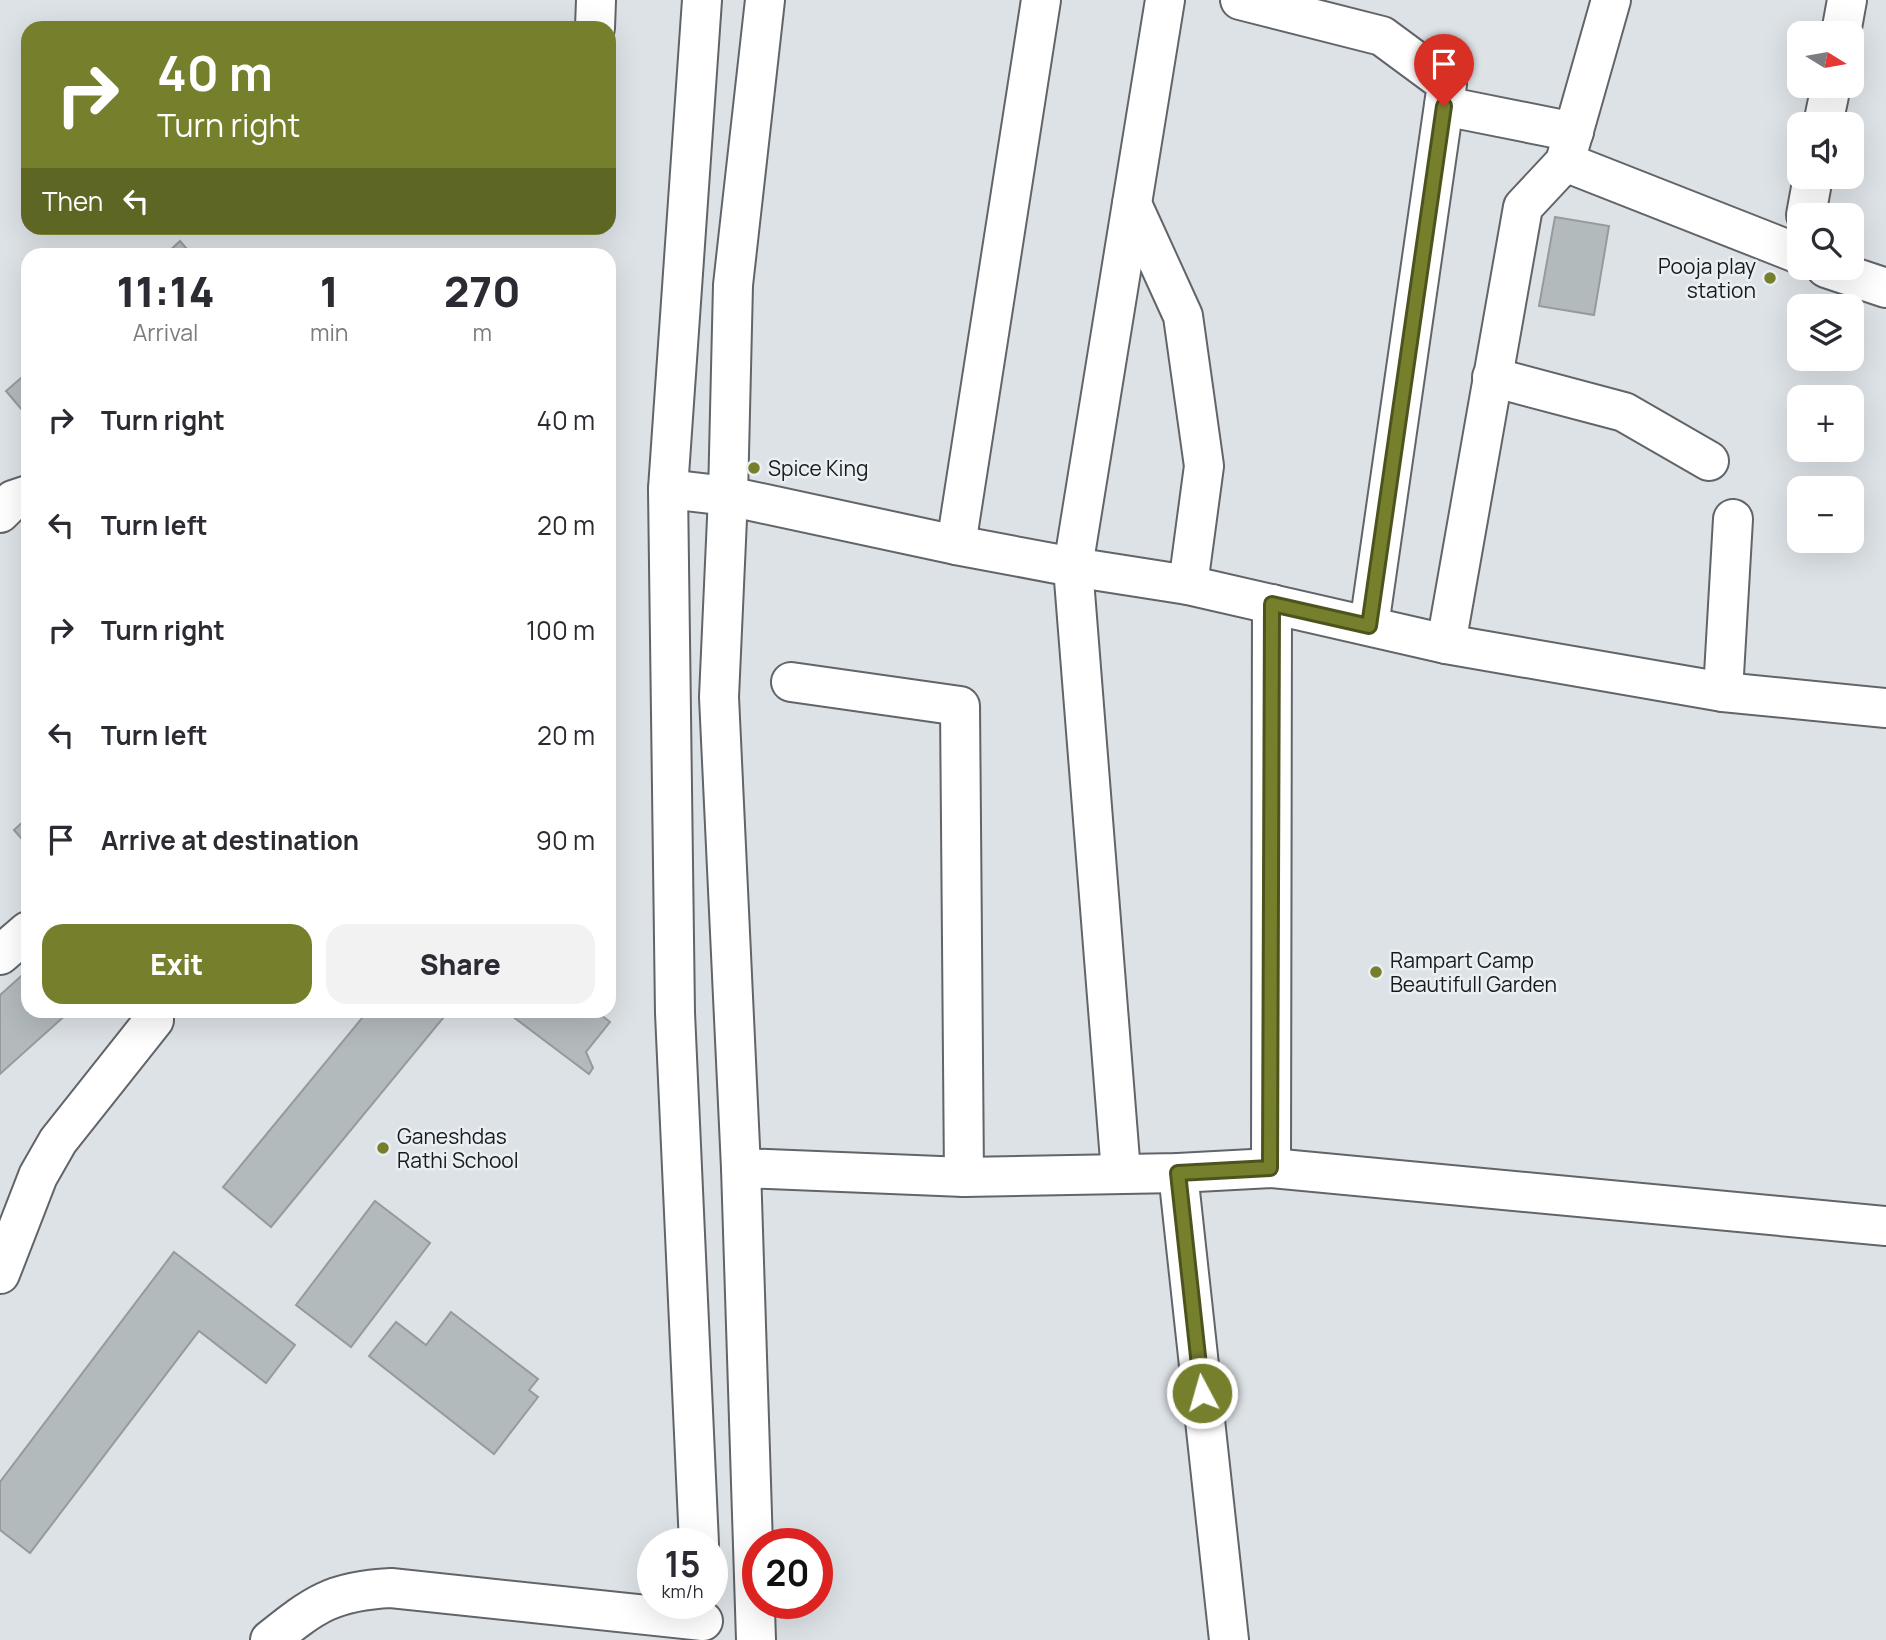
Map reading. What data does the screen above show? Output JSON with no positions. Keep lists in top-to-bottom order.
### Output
{
  "places": [
    "Pooja play station",
    "Spice King",
    "Rampart Camp Beautifull Garden",
    "Ganeshdas Rathi School"
  ],
  "north": "right",
  "page": {
    "map_buttons": ["+", "−"],
    "turn": ["40 m", "Turn right"],
    "then": "Then",
    "eta": [
      "11:14",
      "Arrival",
      "1",
      "min",
      "270",
      "m"
    ],
    "list": [
      {
        "name": "Turn right",
        "value": "40 m"
      },
      {
        "name": "Turn left",
        "value": "20 m"
      },
      {
        "name": "Turn right",
        "value": "100 m"
      },
      {
        "name": "Turn left",
        "value": "20 m"
      },
      {
        "name": "Arrive at destination",
        "value": "90 m"
      }
    ],
    "buttons": ["Exit", "Share"],
    "speed": "15 km/h",
    "limit": "20"
  }
}
